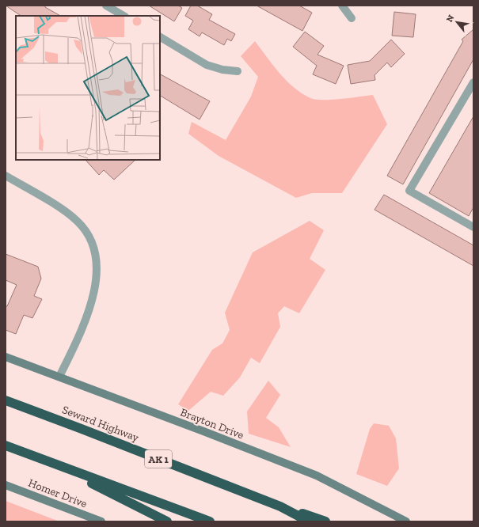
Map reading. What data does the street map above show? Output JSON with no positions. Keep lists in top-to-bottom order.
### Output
{
  "streets": {
    "highway": ["Seward Highway", "AK 1"],
    "main road": ["Brayton Drive", "Homer Drive"]
  },
  "north": "top left"
}
